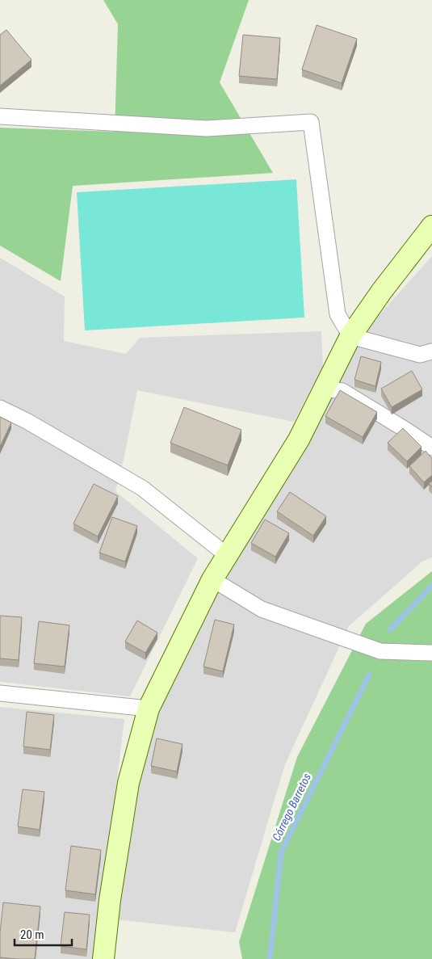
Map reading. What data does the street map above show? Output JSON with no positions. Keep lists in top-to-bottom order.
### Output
{
  "water": ["Córrego Barretos"],
  "scale_bar": "20 m"
}
